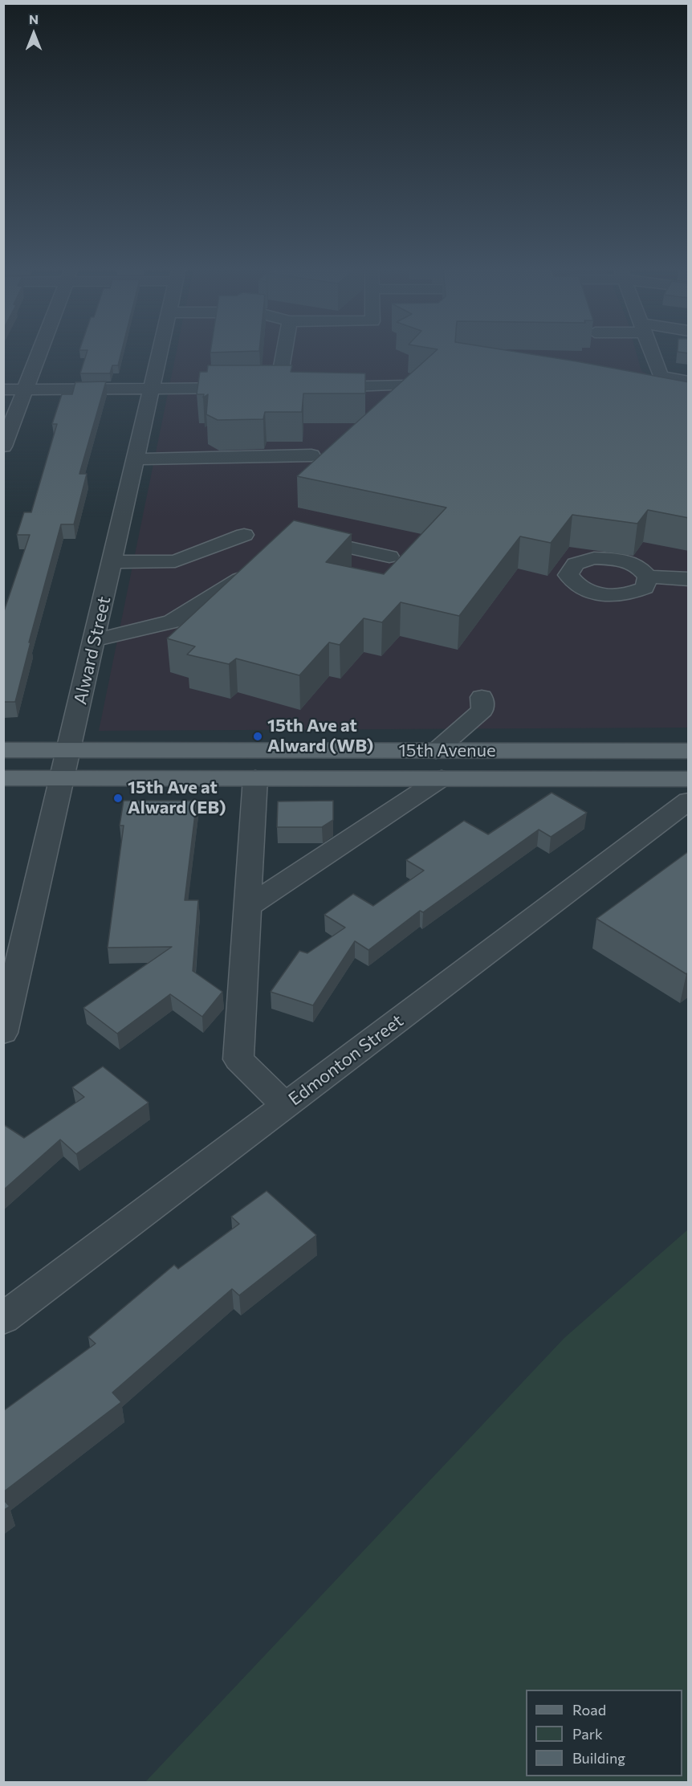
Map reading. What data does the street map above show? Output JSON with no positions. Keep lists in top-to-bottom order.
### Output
{
  "streets": {
    "main road": ["15th Avenue"],
    "street": ["Alward Street", "Edmonton Street"]
  },
  "crossings": [
    ["Alward Street", "15th Avenue"]
  ],
  "places": ["15th Ave at Alward (WB)", "15th Ave at Alward (EB)"],
  "legend": ["Road", "Park", "Building"],
  "north": "top"
}
